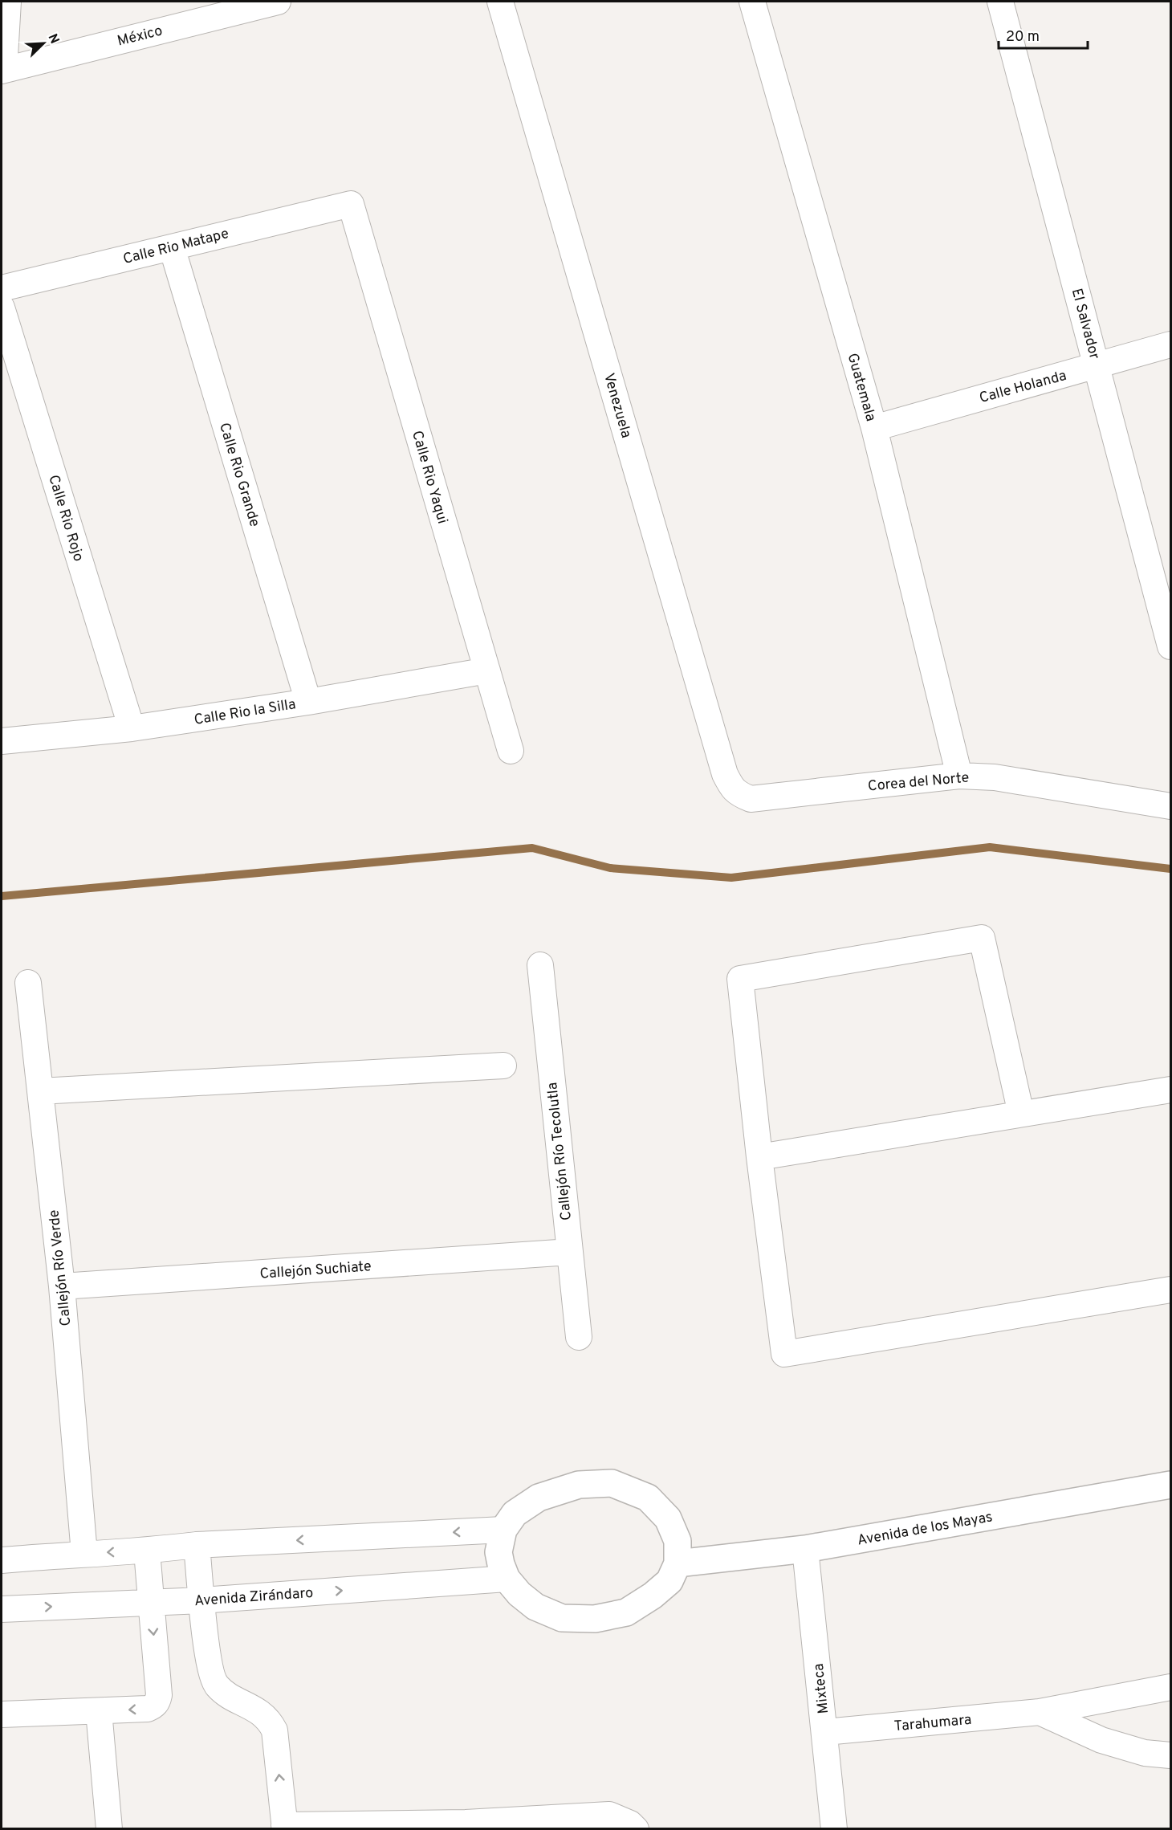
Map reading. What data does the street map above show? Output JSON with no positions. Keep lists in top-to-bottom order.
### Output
{
  "streets": {
    "street": [
      "México",
      "Calle Rio Matape",
      "El Salvador",
      "Calle Holanda",
      "Guatemala",
      "Venezuela",
      "Calle Rio Grande",
      "Calle Rio Yaqui",
      "Calle Rio Rojo",
      "Calle Rio la Silla",
      "Corea del Norte",
      "Callejón Río Tecolutla",
      "Callejón Río Verde",
      "Callejón Suchiate",
      "Avenida de los Mayas",
      "Avenida Zirándaro",
      "Mixteca",
      "Tarahumara"
    ]
  },
  "crossings": [
    ["Calle Rio Matape", "Calle Rio Grande"],
    ["Calle Rio Matape", "Calle Rio Yaqui"],
    ["El Salvador", "Calle Holanda"],
    ["Calle Holanda", "Guatemala"],
    ["Guatemala", "Corea del Norte"],
    ["Venezuela", "Corea del Norte"],
    ["Calle Rio Grande", "Calle Rio la Silla"],
    ["Calle Rio Yaqui", "Calle Rio la Silla"],
    ["Calle Rio Rojo", "Calle Rio la Silla"],
    ["Callejón Río Tecolutla", "Callejón Suchiate"],
    ["Callejón Río Verde", "Callejón Suchiate"],
    ["Avenida de los Mayas", "Avenida Zirándaro"],
    ["Avenida de los Mayas", "Mixteca"],
    ["Mixteca", "Tarahumara"]
  ],
  "scale_bar": "20 m",
  "north": "top right"
}
